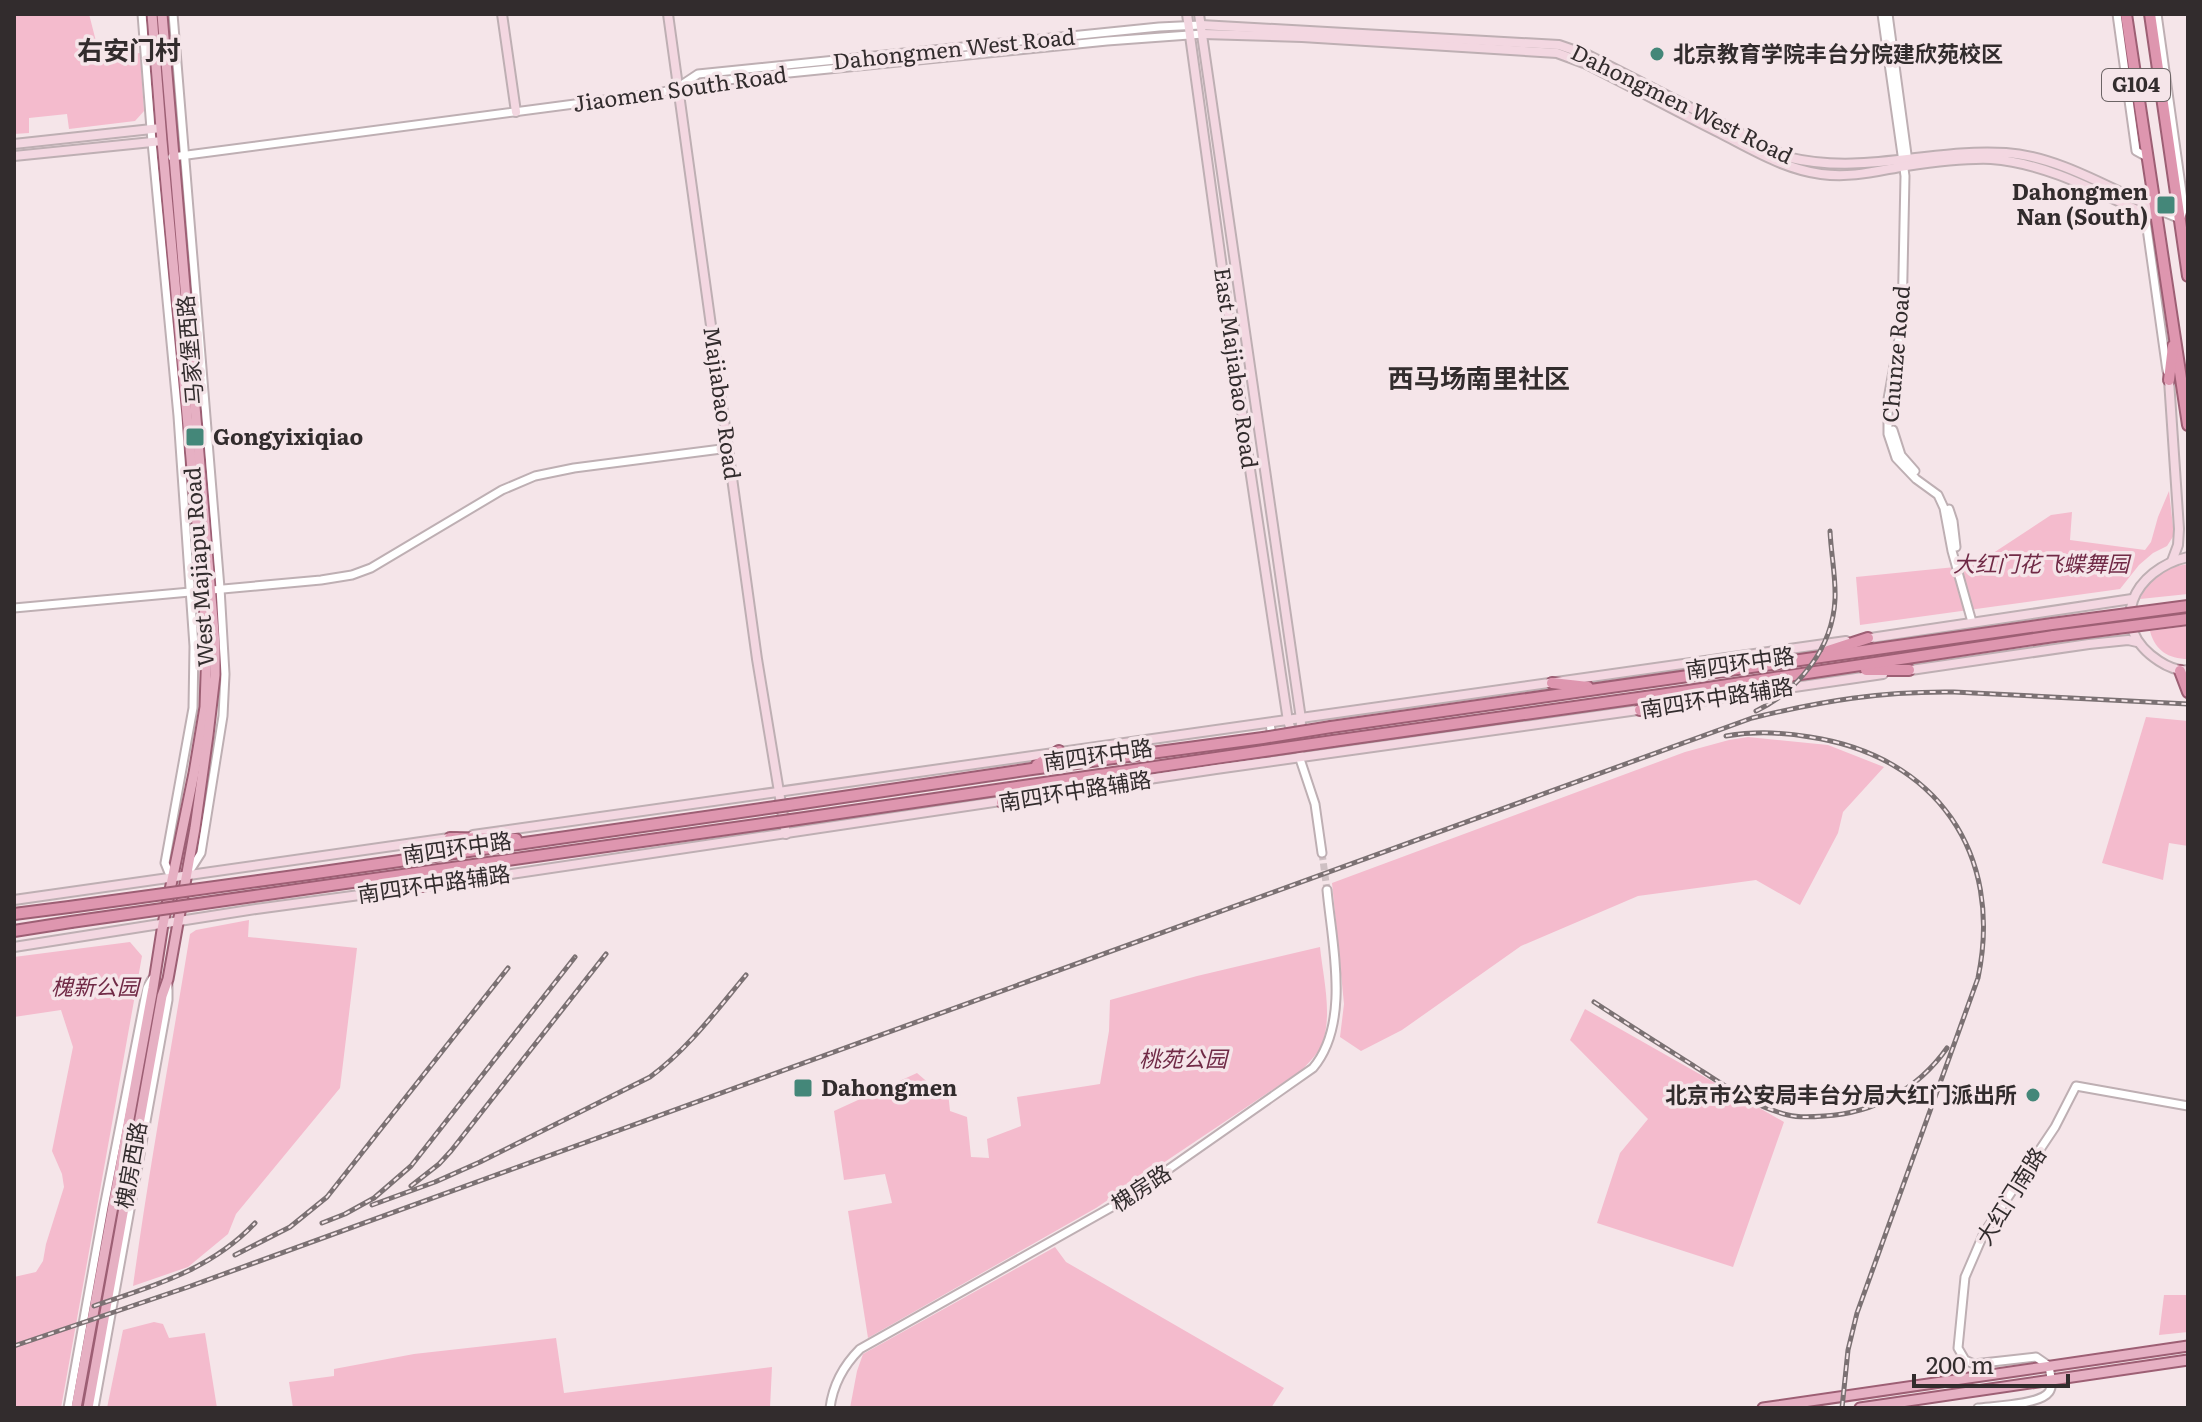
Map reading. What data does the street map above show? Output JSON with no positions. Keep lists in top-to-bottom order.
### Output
{
  "streets": {
    "highway": ["G104", "南四环中路"],
    "main road": [
      "Dahongmen West Road",
      "马家堡西路",
      "East Majiabao Road",
      "Majiabao Road",
      "West Majiapu Road",
      "南四环中路辅路",
      "槐房西路"
    ],
    "street": [
      "Jiaomen South Road",
      "Chunze Road",
      "槐房路",
      "大红门南路"
    ]
  },
  "crossings": [
    ["Dahongmen West Road", "G104"],
    ["Dahongmen West Road", "Jiaomen South Road"],
    ["Dahongmen West Road", "Chunze Road"],
    ["Dahongmen West Road", "East Majiabao Road"],
    ["Dahongmen West Road", "Majiabao Road"],
    ["Jiaomen South Road", "马家堡西路"],
    ["Jiaomen South Road", "East Majiabao Road"],
    ["Jiaomen South Road", "Majiabao Road"],
    ["马家堡西路", "West Majiapu Road"],
    ["马家堡西路", "南四环中路辅路"],
    ["马家堡西路", "槐房西路"],
    ["Chunze Road", "南四环中路辅路"],
    ["East Majiabao Road", "南四环中路辅路"],
    ["Majiabao Road", "南四环中路辅路"],
    ["West Majiapu Road", "南四环中路辅路"],
    ["West Majiapu Road", "槐房西路"],
    ["南四环中路辅路", "槐房西路"]
  ],
  "districts": ["右安门村", "西马场南里社区"],
  "parks": ["大红门花飞蝶舞园", "槐新公园", "桃苑公园"],
  "places": {
    "other": ["北京教育学院丰台分院建欣苑校区", "北京市公安局丰台分局大红门派出所"],
    "transit": ["Dahongmen Nan (South)", "Gongyixiqiao", "Dahongmen"]
  },
  "scale_bar": "200 m"
}
